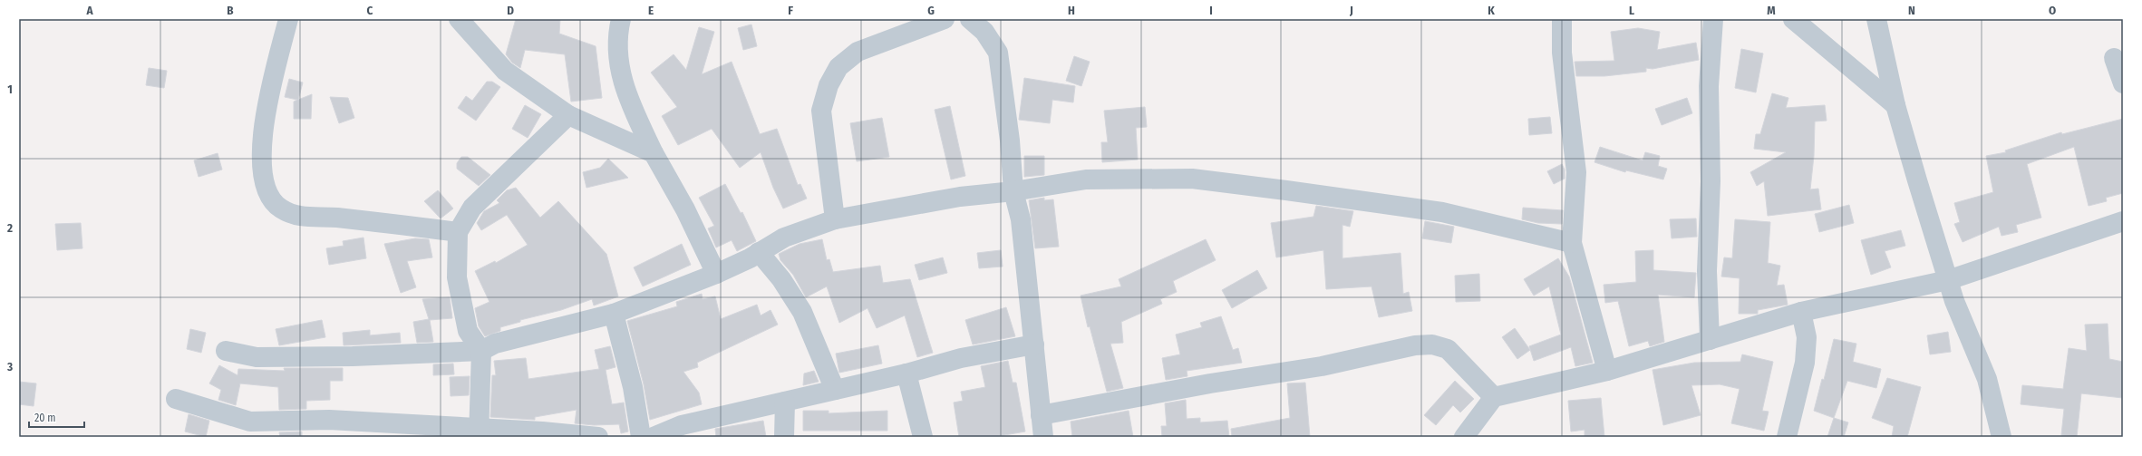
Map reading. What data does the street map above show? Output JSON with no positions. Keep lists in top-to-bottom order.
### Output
{
  "scale_bar": "20 m",
  "grid": {
    "columns": [
      "A",
      "B",
      "C",
      "D",
      "E",
      "F",
      "G",
      "H",
      "I",
      "J",
      "K",
      "L",
      "M",
      "N",
      "O"
    ],
    "rows": ["1", "2", "3"]
  }
}
